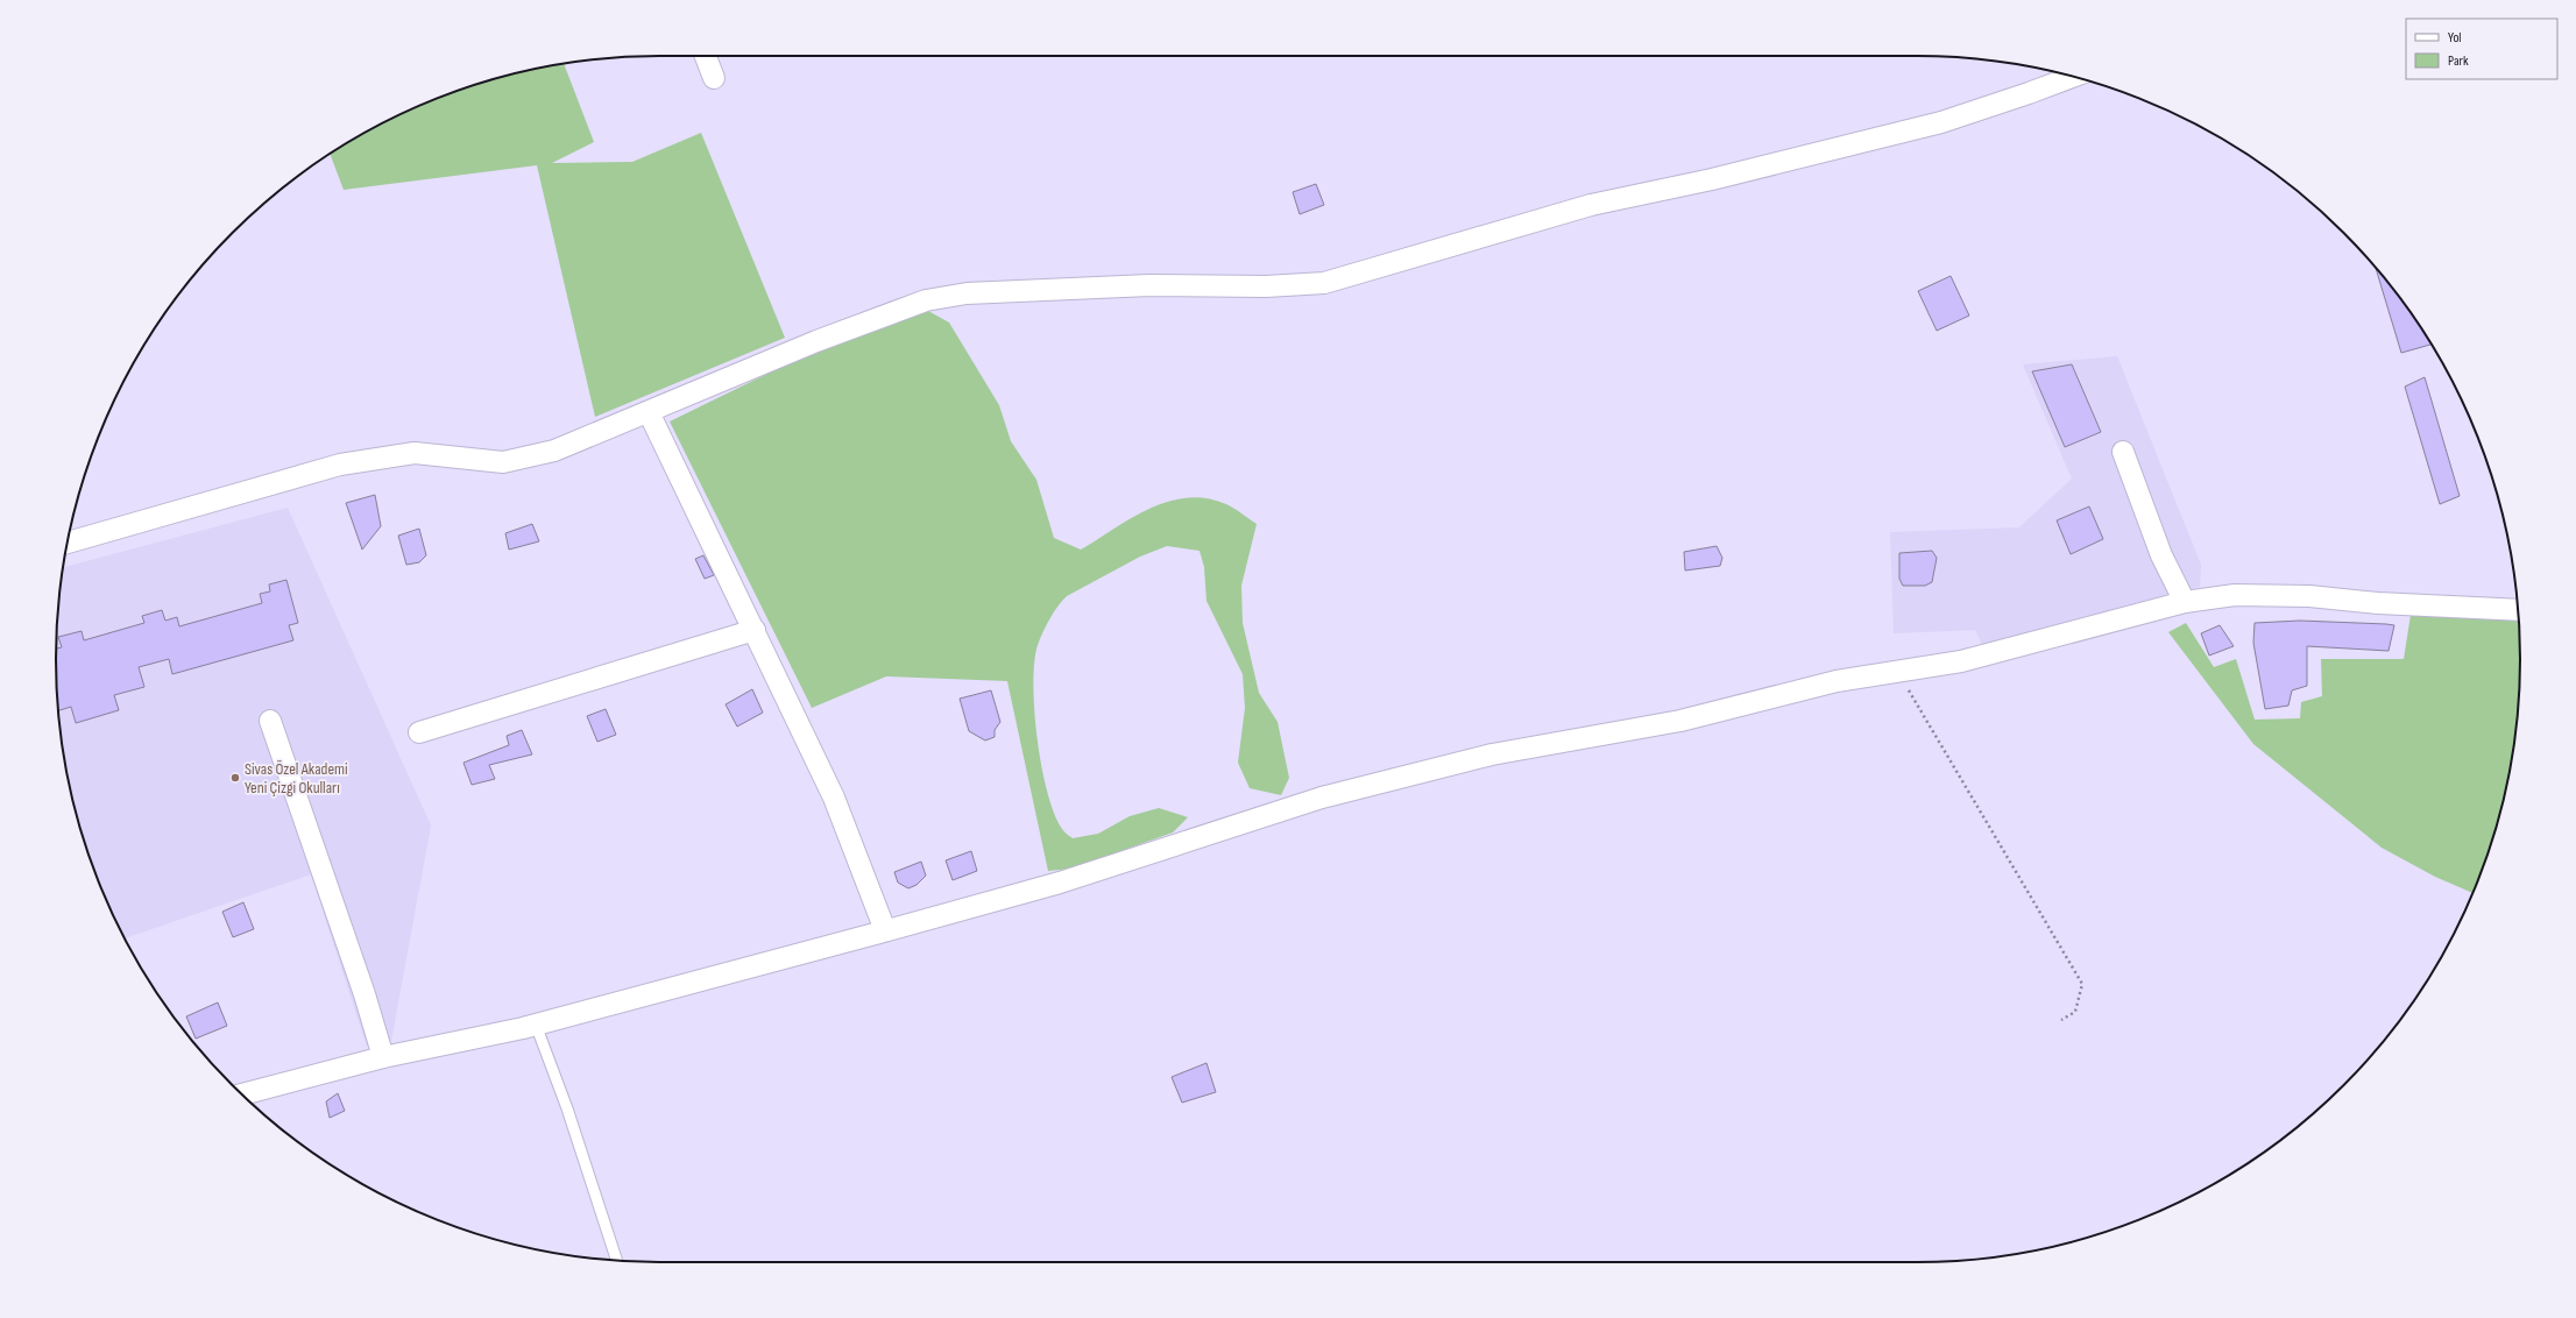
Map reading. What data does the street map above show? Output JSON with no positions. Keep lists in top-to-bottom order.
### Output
{
  "places": ["Sivas Özel Akademi Yeni Çizgi Okulları"],
  "legend": ["Yol", "Park"]
}
